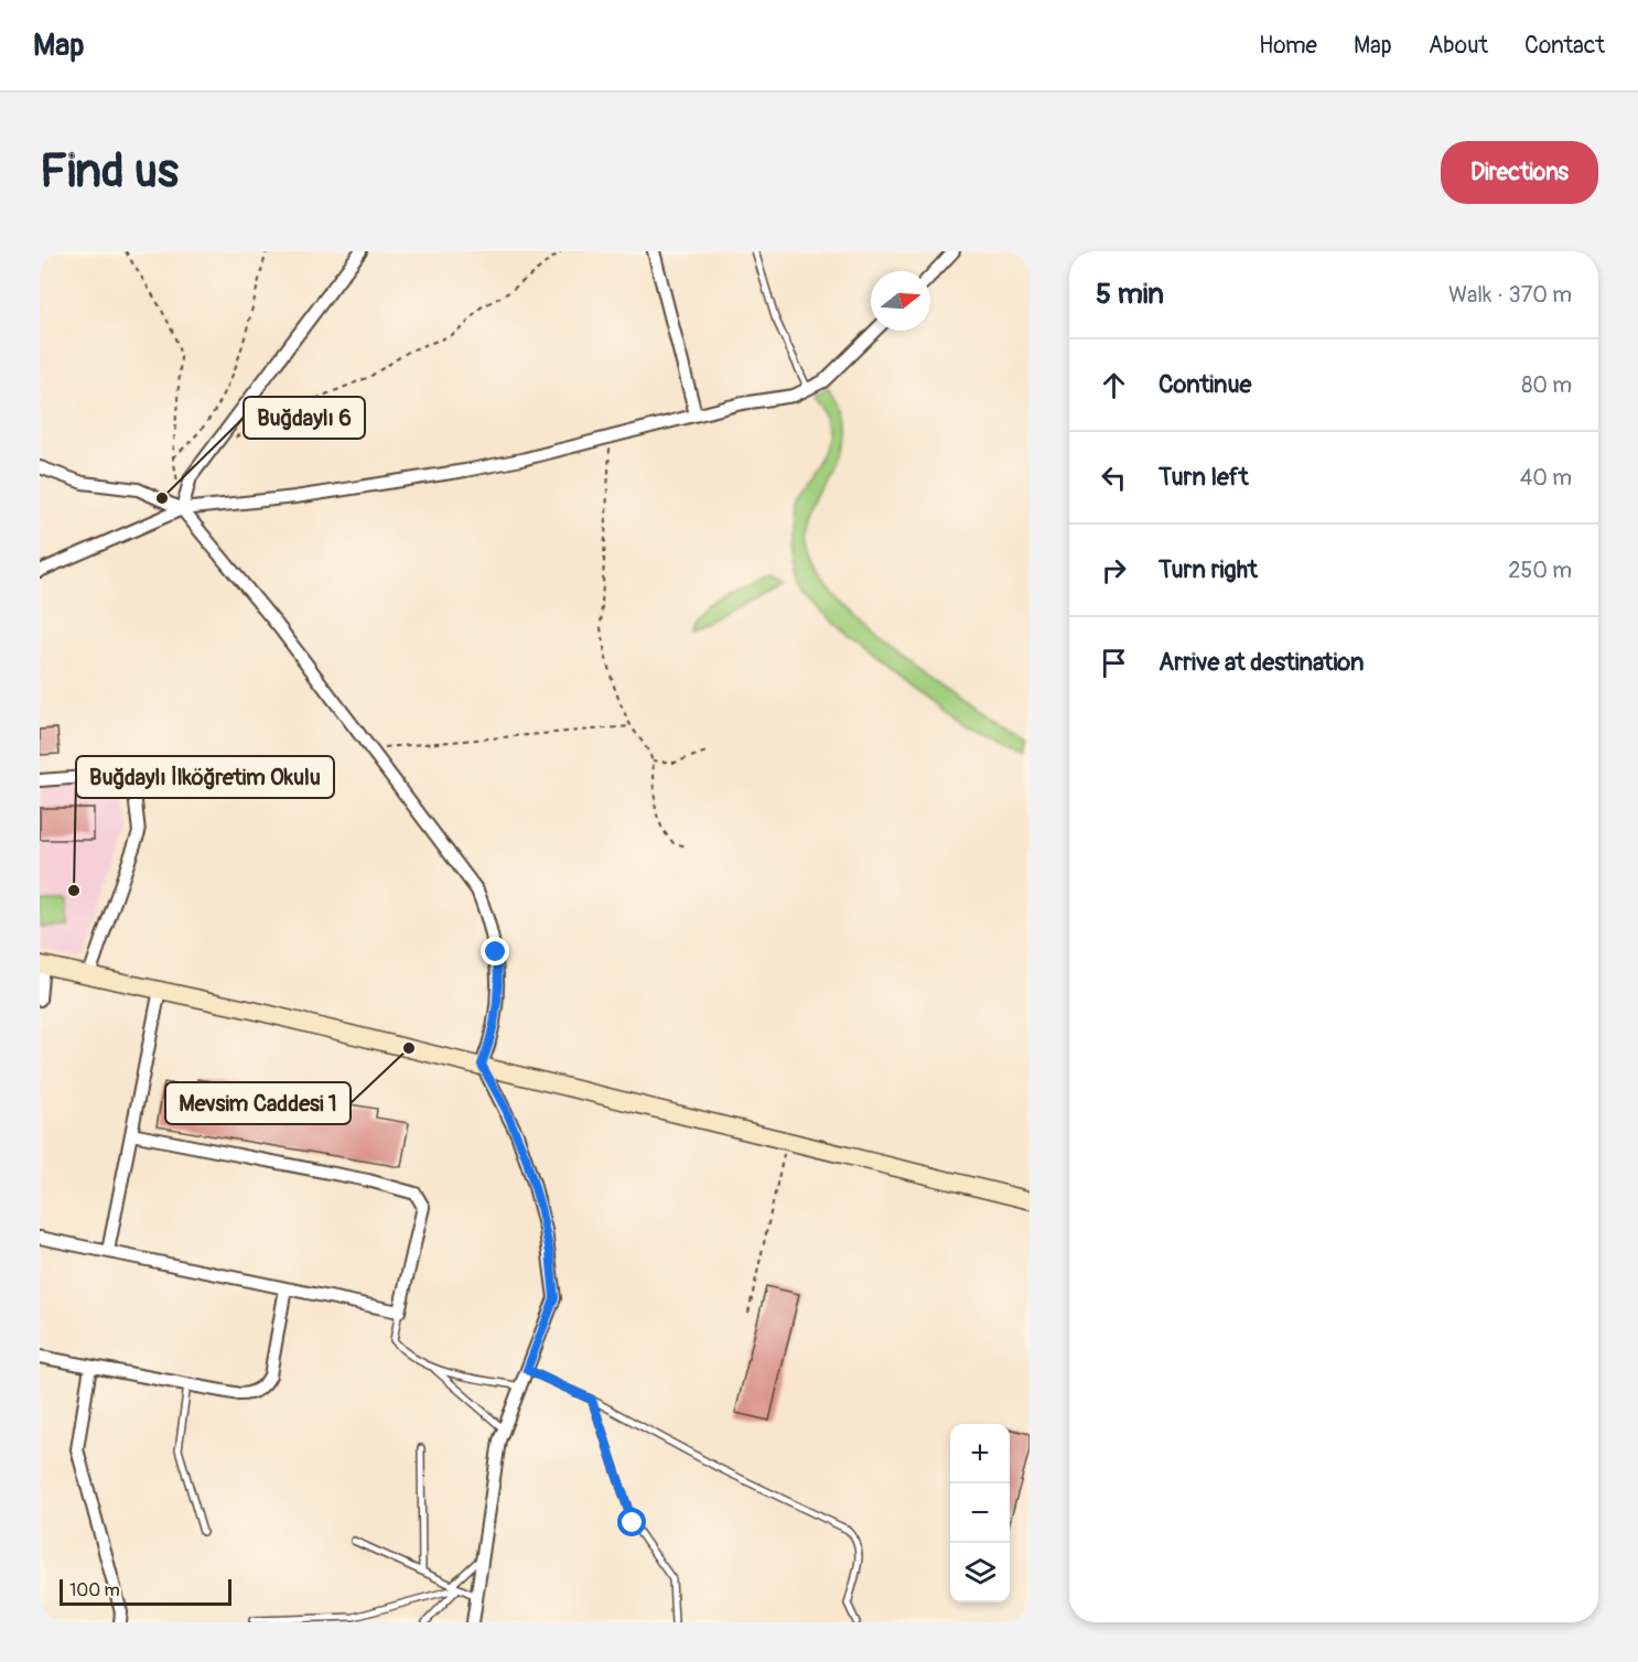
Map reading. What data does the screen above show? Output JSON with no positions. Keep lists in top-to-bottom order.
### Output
{
  "places": ["Buğdaylı 6", "Buğdaylı İlköğretim Okulu", "Mevsim Caddesi 1"],
  "scale_bar": "100 m",
  "north": "right",
  "page": {
    "header": "Map",
    "nav": [
      "Home",
      "Map",
      "About",
      "Contact"
    ],
    "buttons": "Directions",
    "title": "Find us",
    "heading": ["5 min", "Walk · 370 m"],
    "list": [
      ["Continue", "80 m"],
      ["Turn left", "40 m"],
      ["Turn right", "250 m"],
      "Arrive at destination"
    ],
    "map_buttons": ["+", "−"],
    "scale": "100 m"
  }
}
